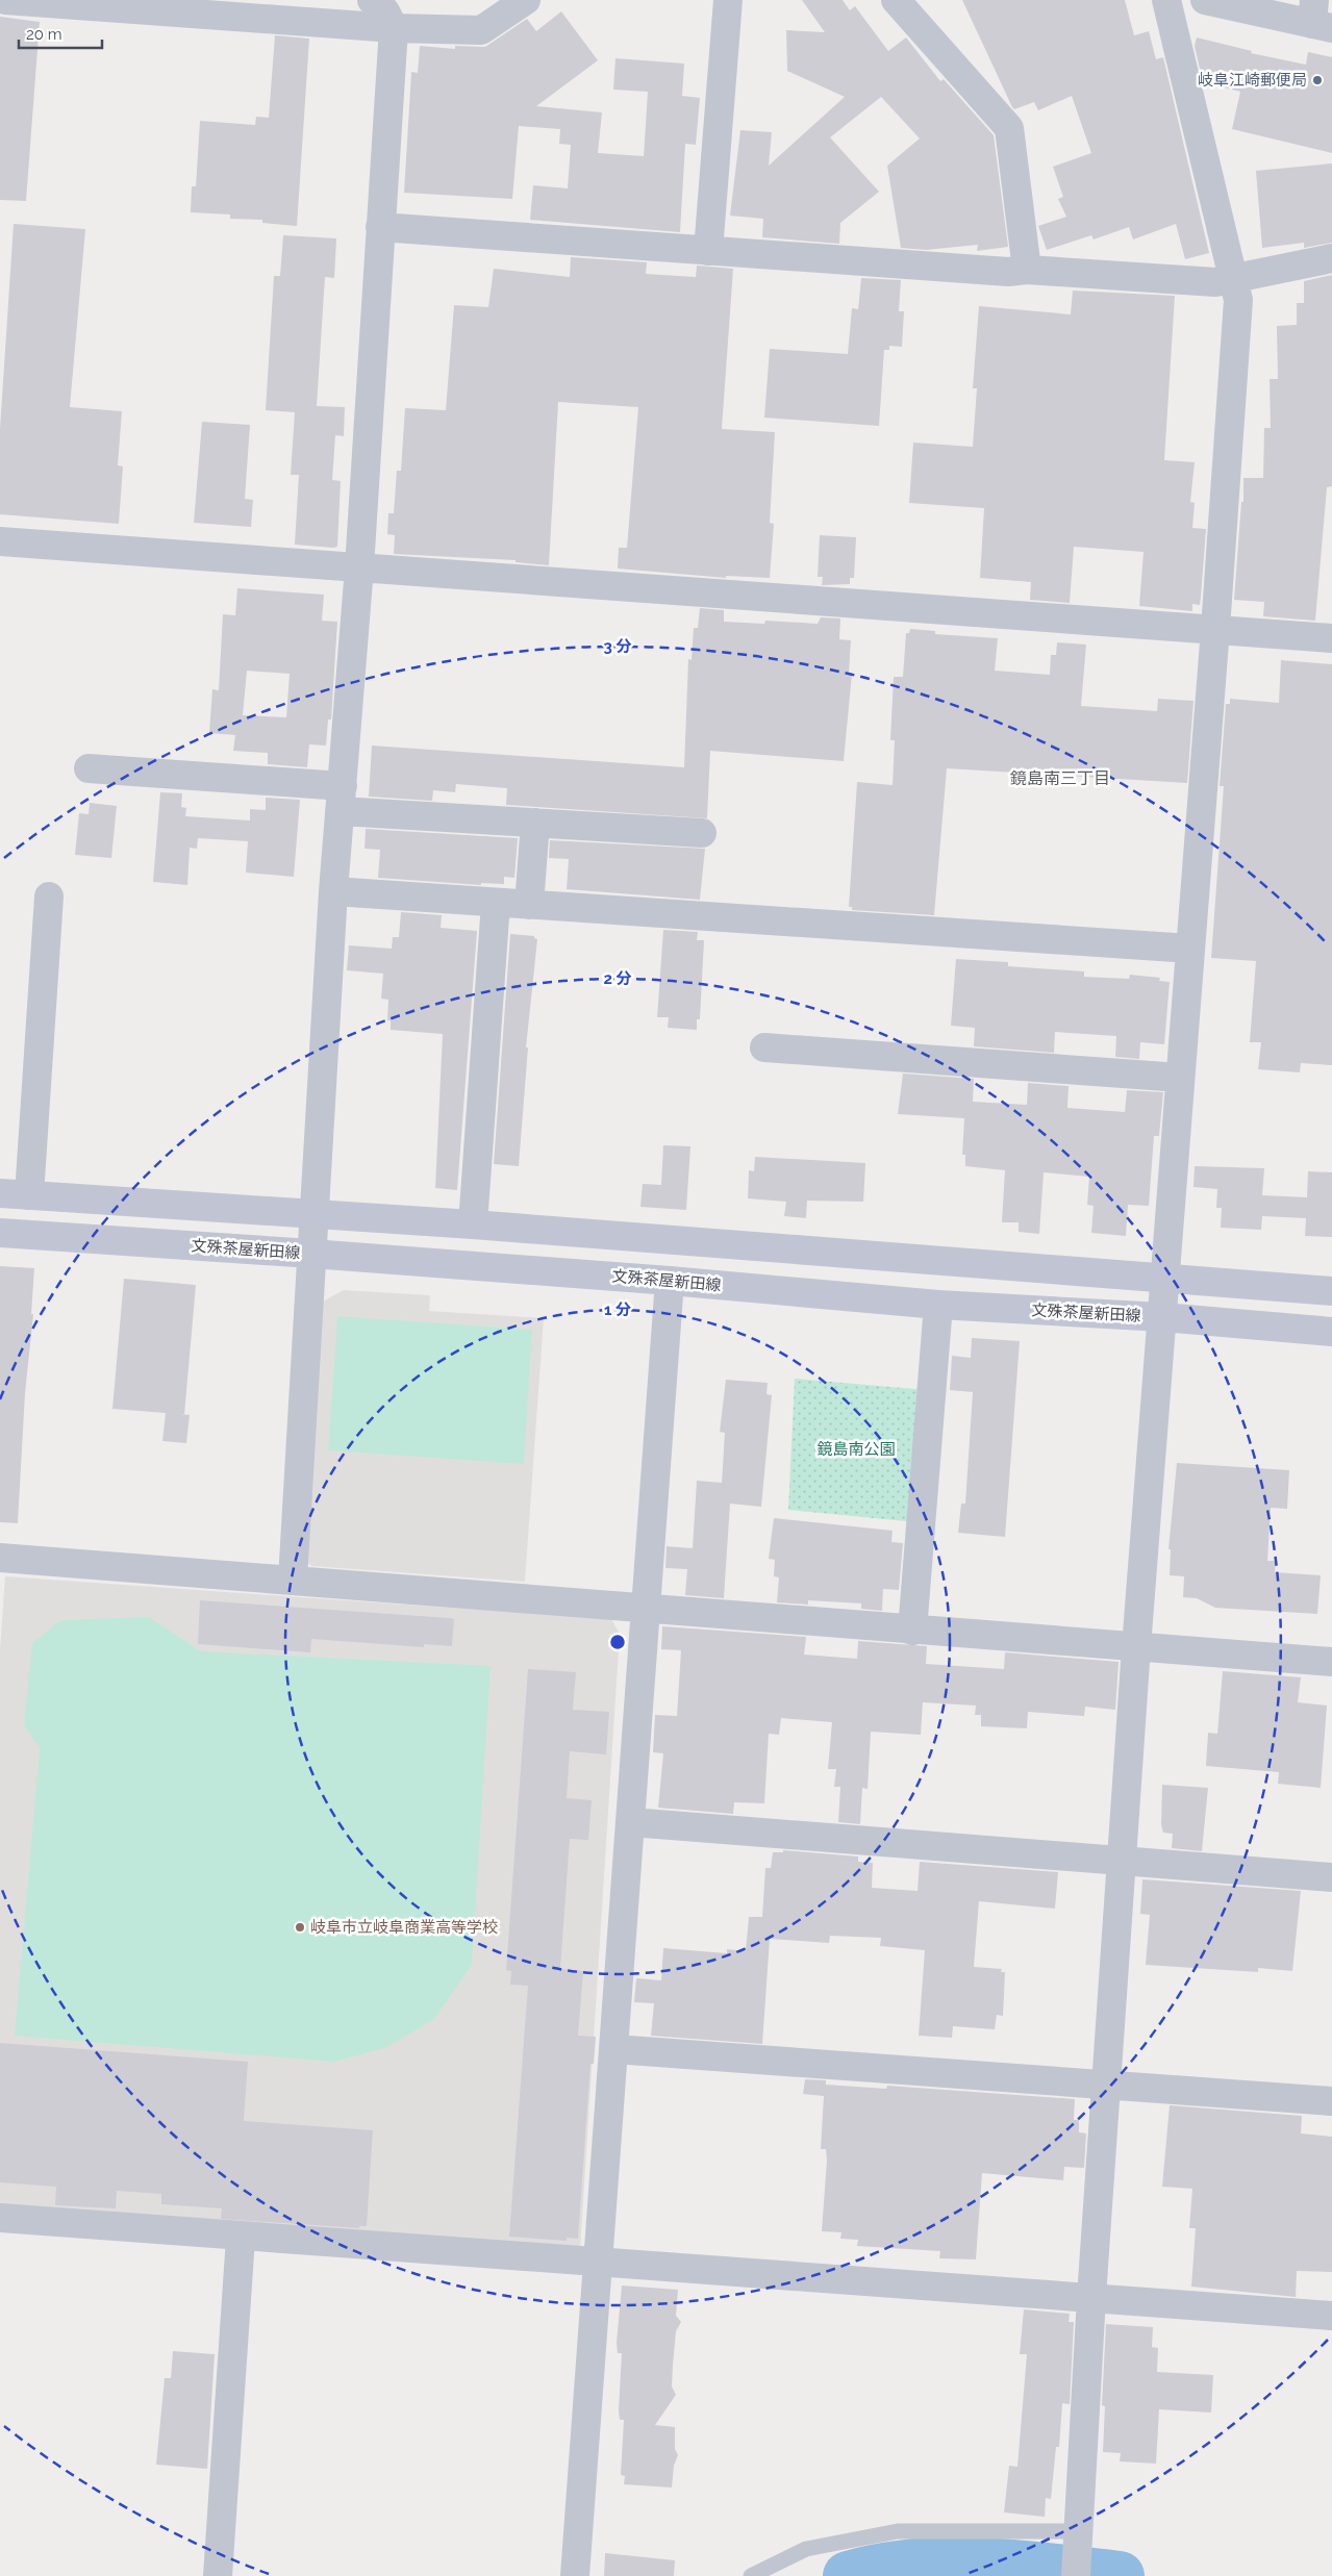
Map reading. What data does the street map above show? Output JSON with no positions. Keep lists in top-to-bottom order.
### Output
{
  "streets": {
    "main road": ["文殊茶屋新田線"]
  },
  "districts": ["鏡島南三丁目"],
  "parks": ["鏡島南公園"],
  "places": ["岐阜江崎郵便局", "岐阜市立岐阜商業高等学校"],
  "scale_bar": "20 m",
  "rings": ["3 分", "2 分", "1 分"]
}
